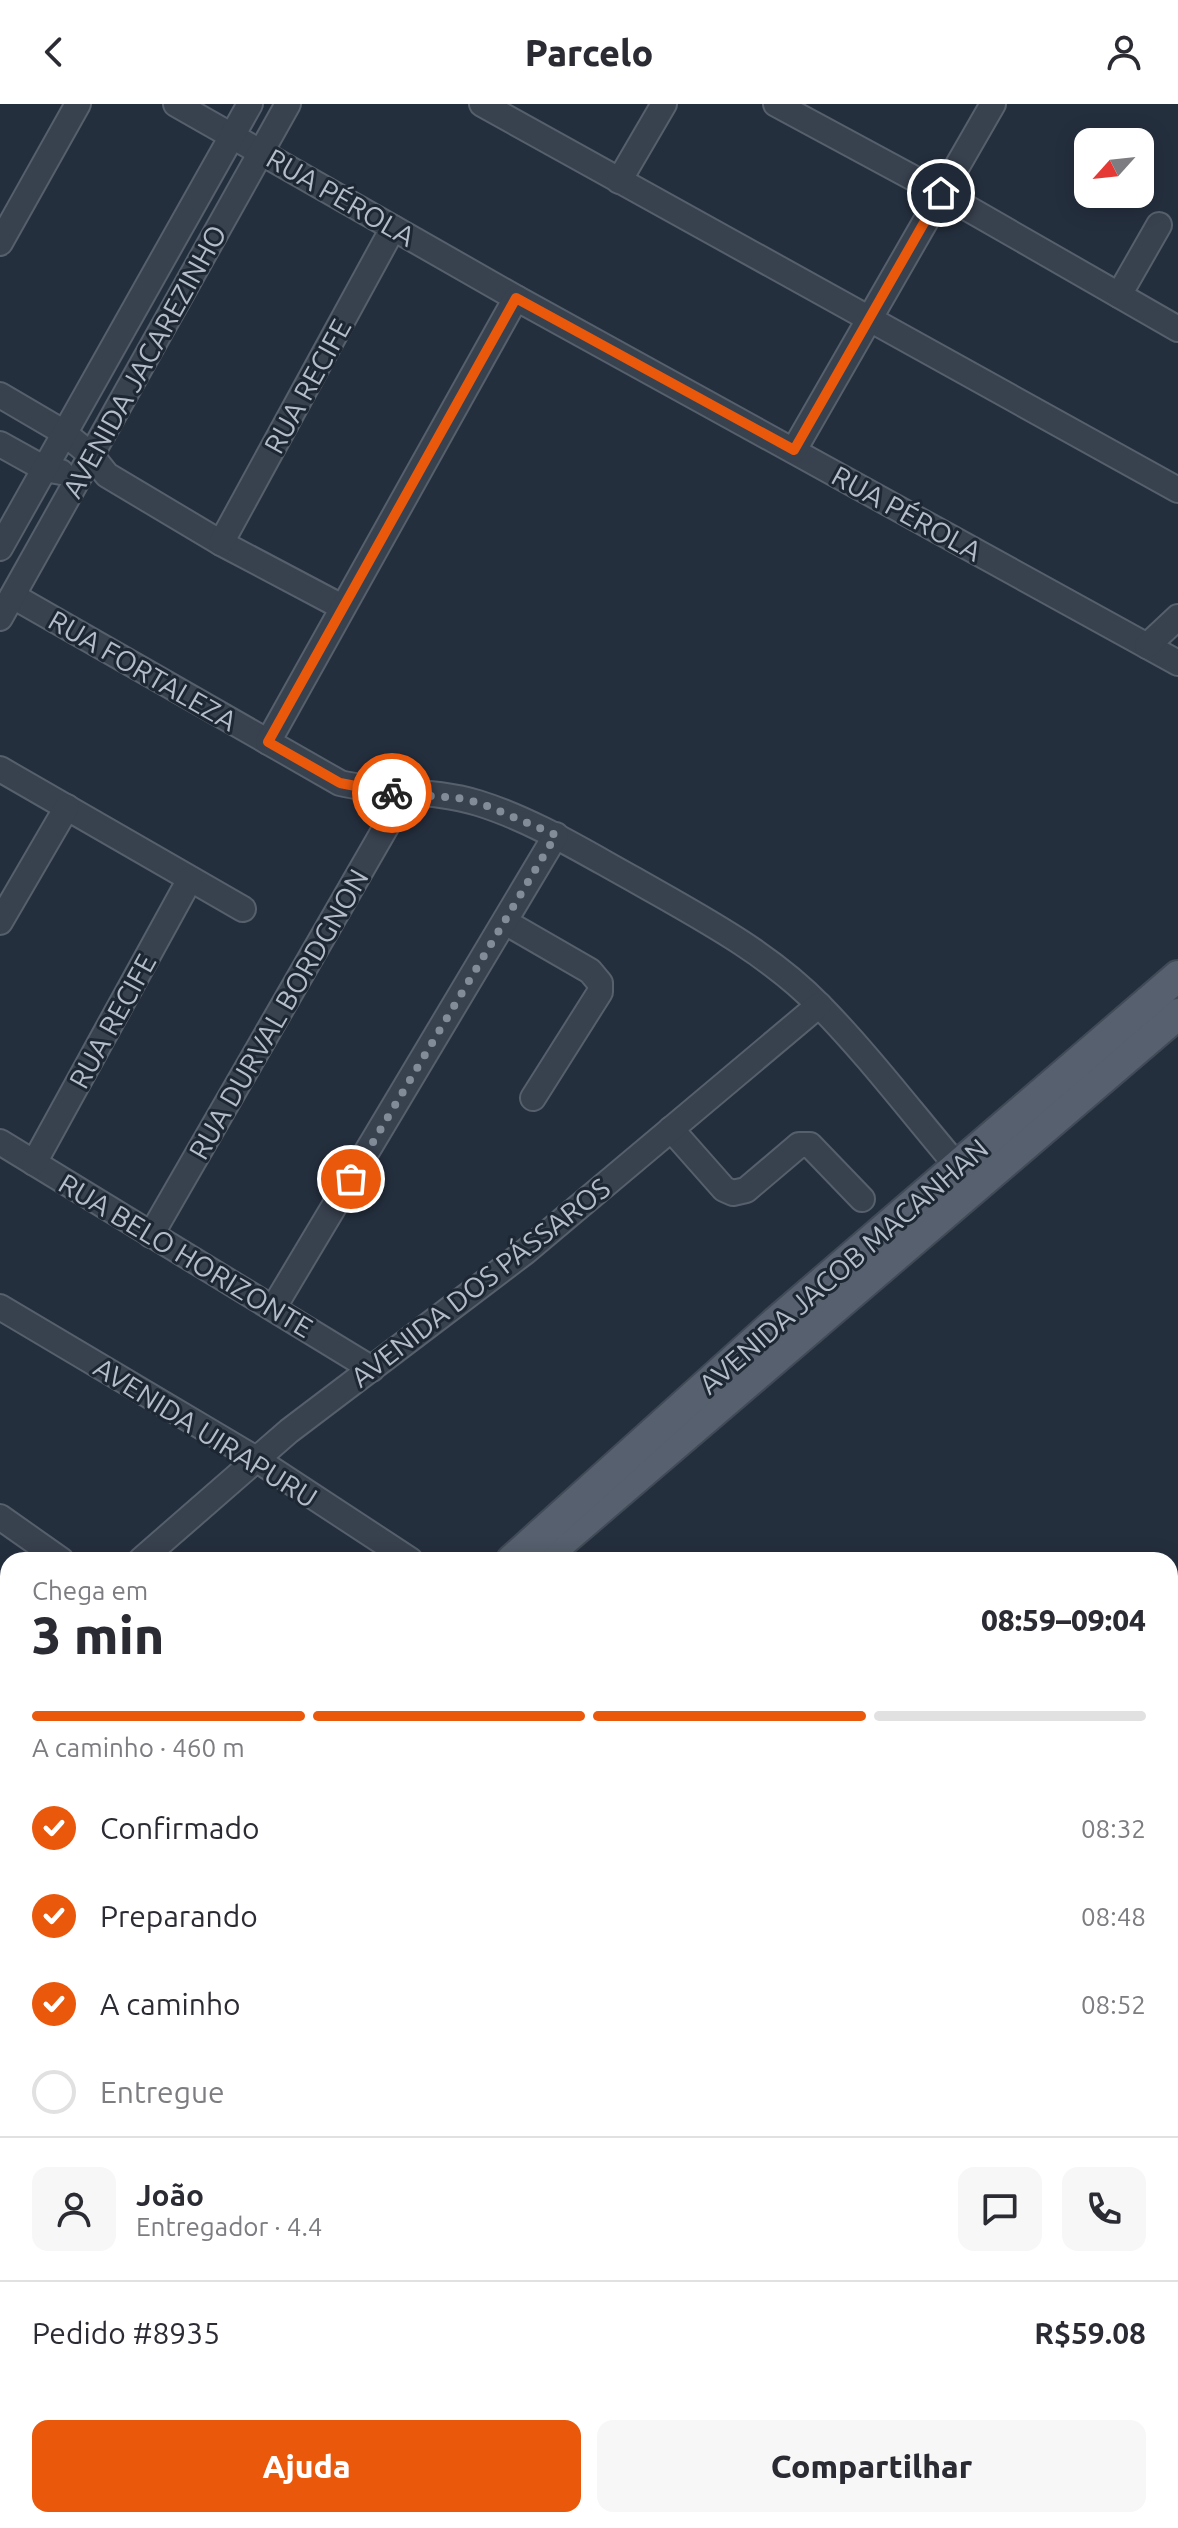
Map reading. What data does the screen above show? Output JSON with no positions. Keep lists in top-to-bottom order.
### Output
{
  "streets": {
    "main road": ["AVENIDA JACOB MACANHAN"],
    "street": [
      "RUA PÉROLA",
      "AVENIDA JACAREZINHO",
      "RUA RECIFE",
      "RUA FORTALEZA",
      "RUA DURVAL BORDGNON",
      "RUA BELO HORIZONTE",
      "AVENIDA DOS PÁSSAROS",
      "AVENIDA UIRAPURU"
    ]
  },
  "crossings": [
    ["RUA PÉROLA", "AVENIDA JACAREZINHO"],
    ["RUA PÉROLA", "RUA RECIFE"],
    ["AVENIDA JACAREZINHO", "RUA FORTALEZA"],
    ["RUA RECIFE", "RUA BELO HORIZONTE"],
    ["RUA FORTALEZA", "RUA DURVAL BORDGNON"],
    ["RUA FORTALEZA", "AVENIDA JACOB MACANHAN"],
    ["RUA FORTALEZA", "AVENIDA DOS PÁSSAROS"],
    ["RUA DURVAL BORDGNON", "RUA BELO HORIZONTE"],
    ["RUA BELO HORIZONTE", "AVENIDA DOS PÁSSAROS"],
    ["AVENIDA DOS PÁSSAROS", "AVENIDA UIRAPURU"]
  ],
  "north": "bottom left",
  "page": {
    "header": "Parcelo",
    "heading": ["3 min", "Chega em", "08:59–09:04"],
    "panel": [
      "João",
      "Entregador · 4.4",
      "Pedido #8935",
      "R$59.08"
    ],
    "bar": "A caminho · 460 m",
    "list": [
      ["Confirmado", "08:32"],
      ["Preparando", "08:48"],
      ["A caminho", "08:52"],
      "Entregue"
    ],
    "buttons": ["Ajuda", "Compartilhar"]
  }
}
